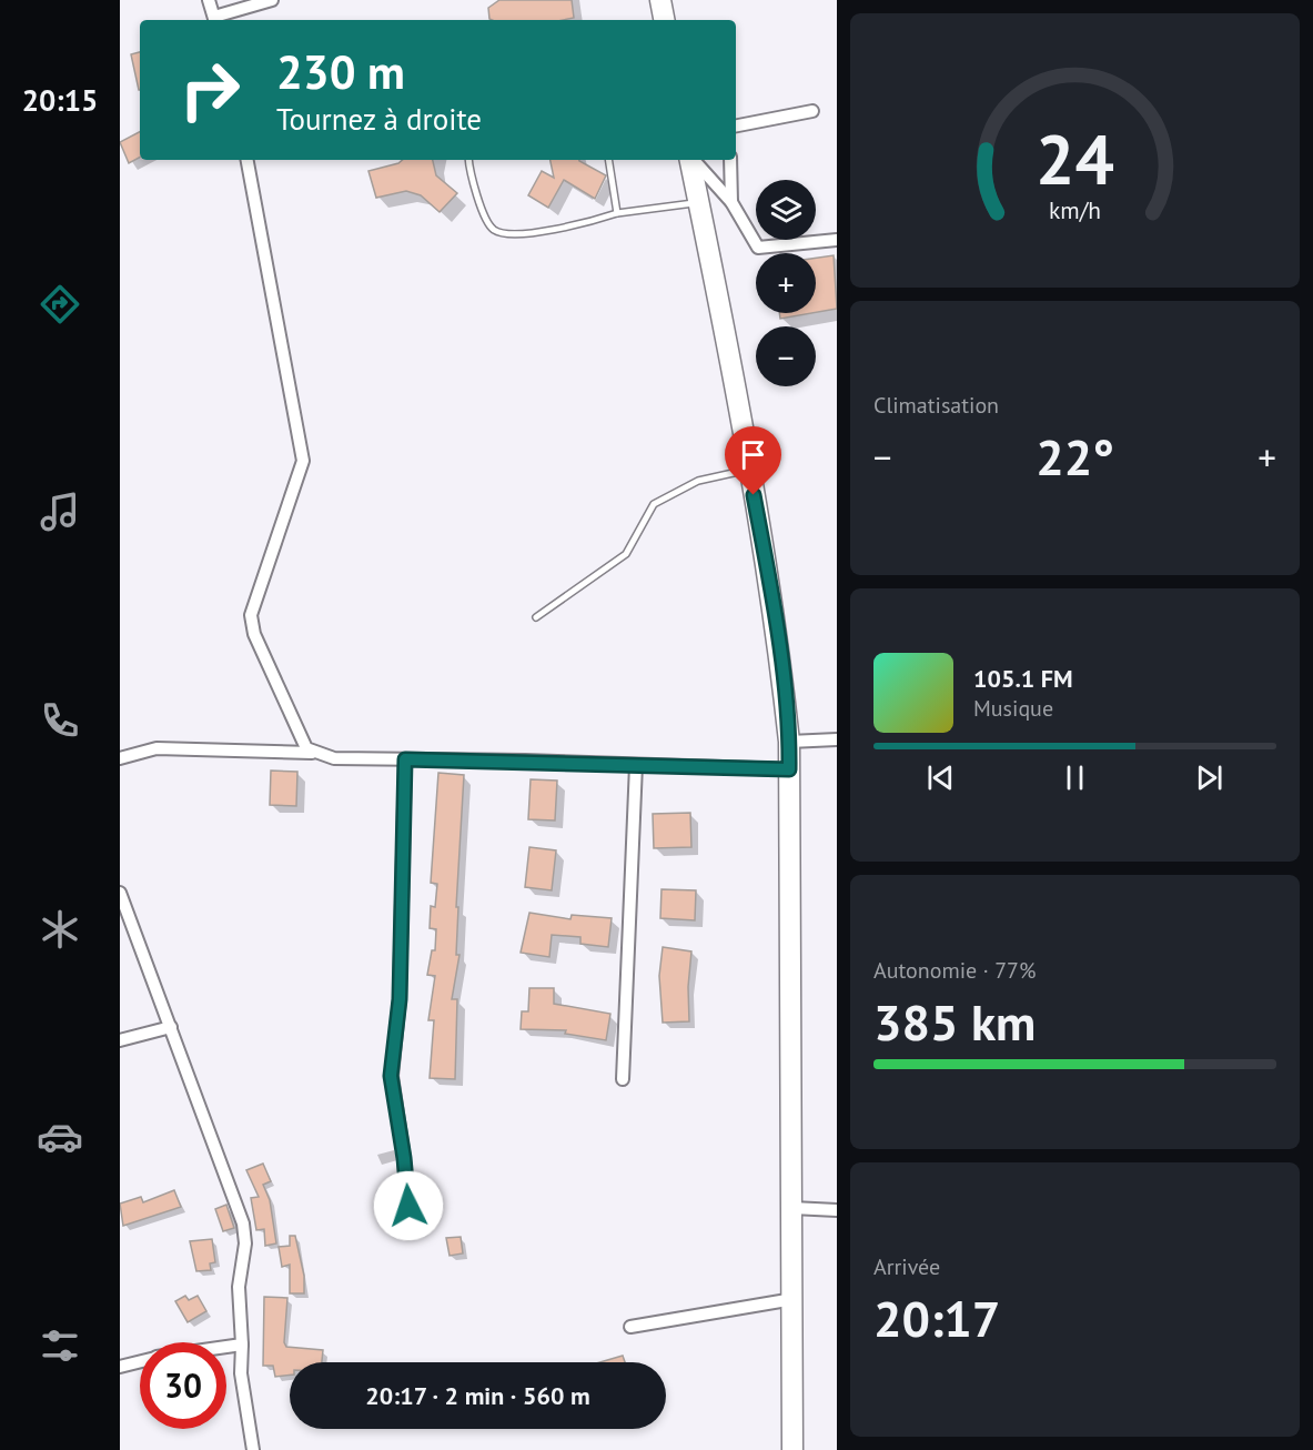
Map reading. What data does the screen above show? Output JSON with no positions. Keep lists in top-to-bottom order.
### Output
{
  "page": {
    "tabs": "20:15",
    "turn": ["230 m", "Tournez à droite"],
    "map_buttons": ["+", "−"],
    "tile": [
      "Climatisation",
      ["Autonomie · 77%", "385 km"],
      ["Arrivée", "20:17"]
    ],
    "heat": ["−", "22°", "+"],
    "song": ["105.1 FM", "Musique"],
    "limit": "30",
    "trip": "20:17 · 2 min · 560 m",
    "gauge": ["24", "km/h"]
  }
}
